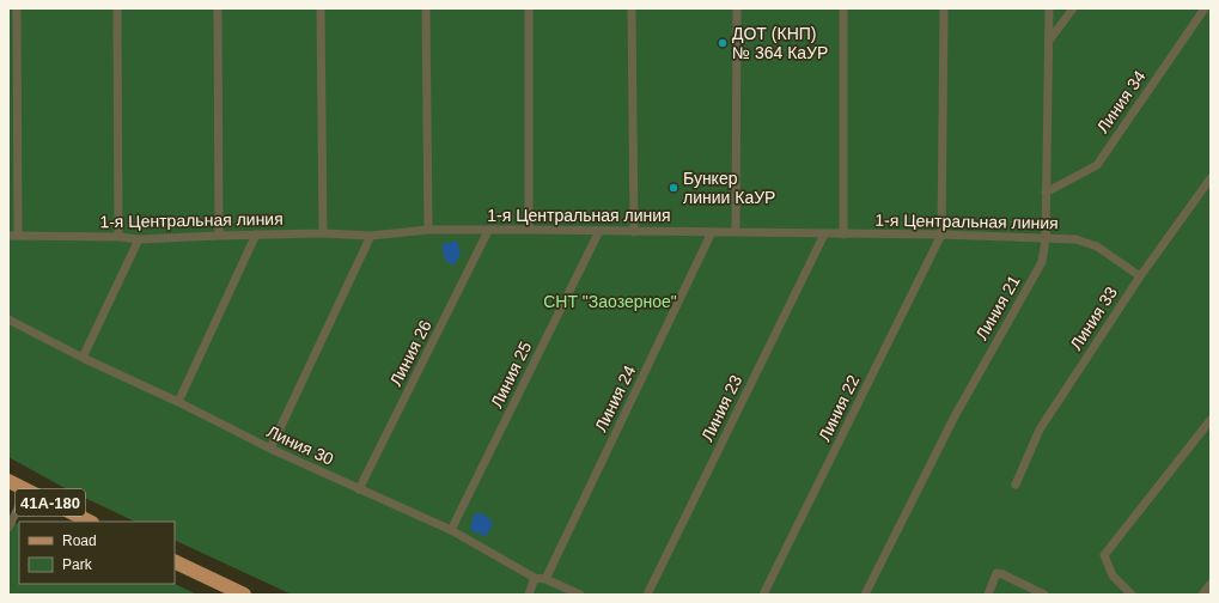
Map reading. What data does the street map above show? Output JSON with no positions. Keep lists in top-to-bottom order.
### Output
{
  "streets": {
    "main road": ["41А-180"],
    "street": [
      "Линия 34",
      "1-я Центральная линия",
      "Линия 21",
      "Линия 33",
      "Линия 26",
      "Линия 25",
      "Линия 24",
      "Линия 23",
      "Линия 22",
      "Линия 30"
    ]
  },
  "crossings": [
    ["Линия 34", "Линия 21"],
    ["1-я Центральная линия", "Линия 21"],
    ["1-я Центральная линия", "Линия 33"],
    ["1-я Центральная линия", "Линия 26"],
    ["1-я Центральная линия", "Линия 25"],
    ["1-я Центральная линия", "Линия 24"],
    ["1-я Центральная линия", "Линия 23"],
    ["1-я Центральная линия", "Линия 22"],
    ["Линия 26", "Линия 30"],
    ["Линия 25", "Линия 30"],
    ["Линия 24", "Линия 30"]
  ],
  "parks": ["СНТ \"Заозерное\""],
  "places": ["ДОТ (КНП) № 364 КаУР", "Бункер линии КаУР"],
  "legend": ["Road", "Park"]
}
